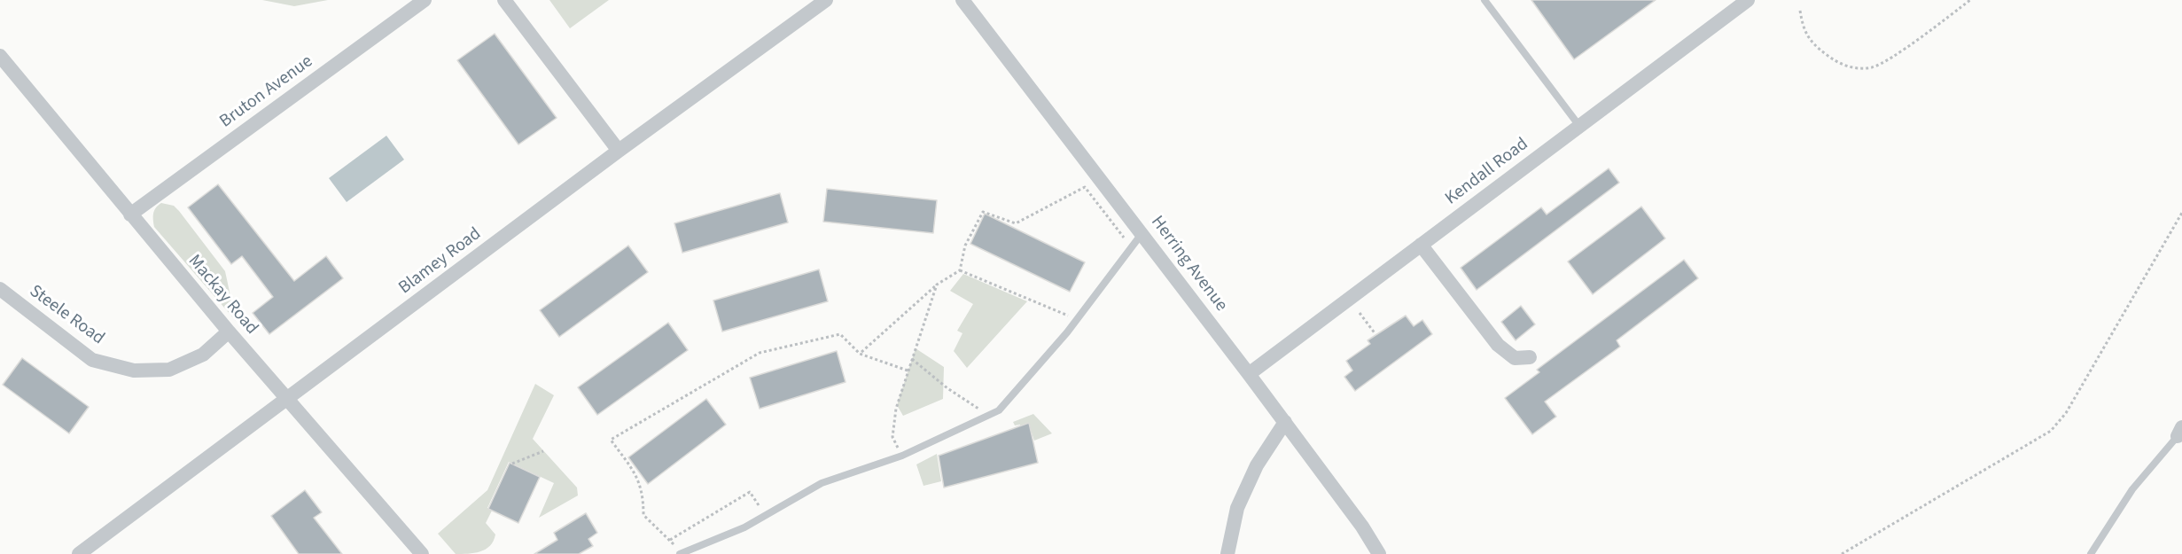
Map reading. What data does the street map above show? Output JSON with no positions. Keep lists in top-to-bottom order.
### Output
{
  "streets": {
    "street": [
      "Bruton Avenue",
      "Kendall Road",
      "Blamey Road",
      "Herring Avenue",
      "Mackay Road",
      "Steele Road"
    ]
  },
  "crossings": [
    ["Bruton Avenue", "Mackay Road"],
    ["Kendall Road", "Herring Avenue"],
    ["Blamey Road", "Mackay Road"],
    ["Mackay Road", "Steele Road"]
  ]
}
